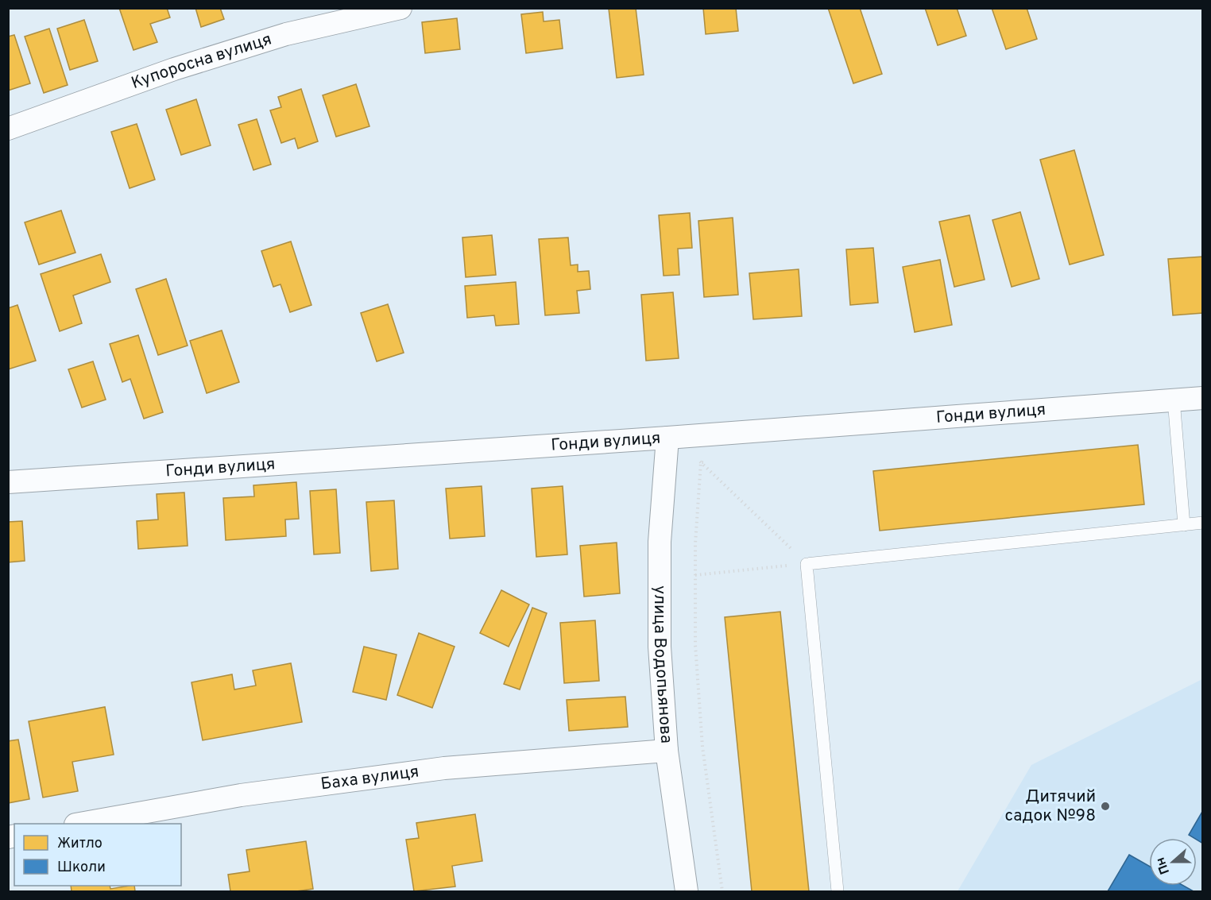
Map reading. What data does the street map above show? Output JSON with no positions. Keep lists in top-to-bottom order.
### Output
{
  "streets": {
    "street": [
      "Купоросна вулиця",
      "Гонди вулиця",
      "улица Водопьянова",
      "Баха вулиця"
    ]
  },
  "crossings": [
    ["Гонди вулиця", "улица Водопьянова"],
    ["улица Водопьянова", "Баха вулиця"]
  ],
  "places": ["Дитячий садок №98"],
  "legend": ["Житло", "Школи"],
  "north": "left"
}
